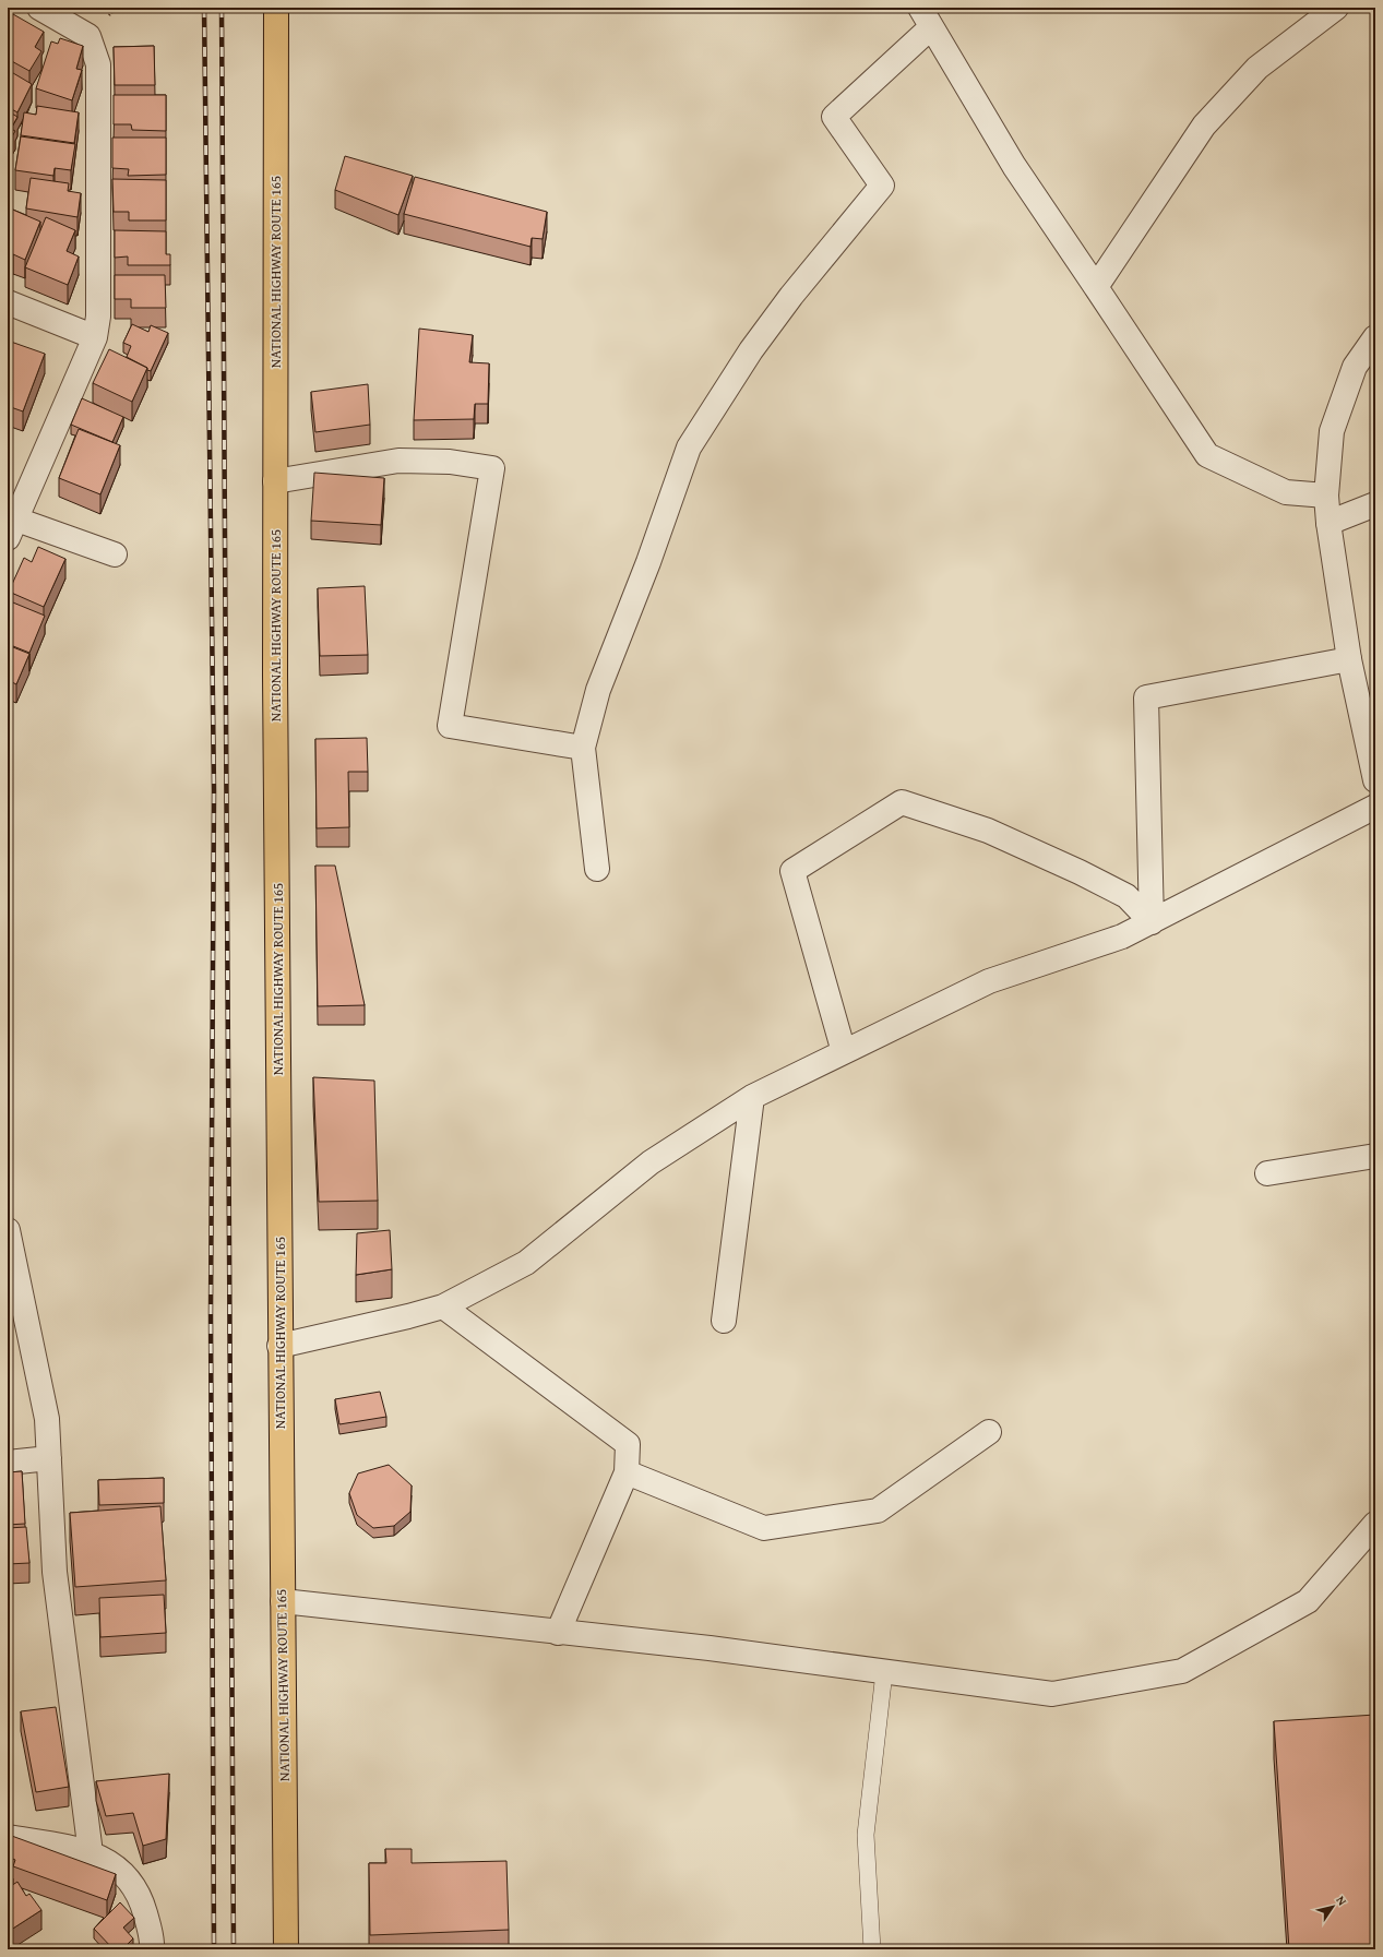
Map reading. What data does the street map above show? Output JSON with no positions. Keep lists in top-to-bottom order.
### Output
{
  "streets": {
    "highway": ["NATIONAL HIGHWAY ROUTE 165"]
  },
  "north": "top right"
}
